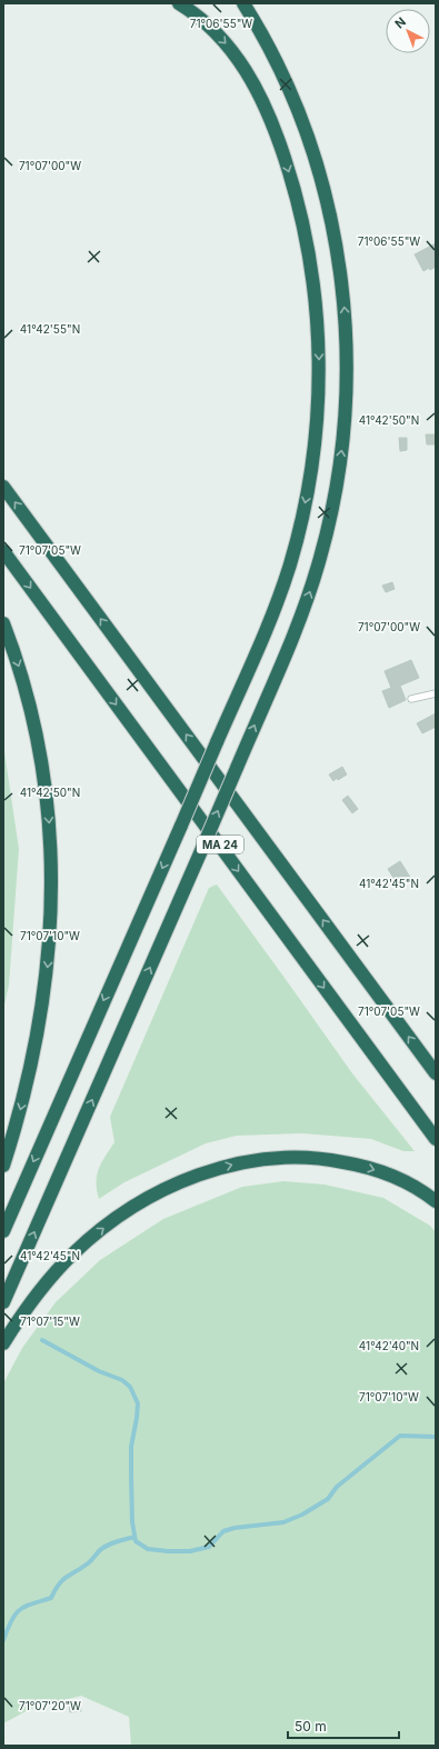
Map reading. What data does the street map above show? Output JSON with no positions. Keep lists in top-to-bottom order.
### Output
{
  "streets": {
    "highway": ["MA 24"]
  },
  "scale_bar": "50 m",
  "north": "top left",
  "coordinates": [
    "71°06'55\"W",
    "71°07'00\"W",
    "41°42'55\"N",
    "41°42'50\"N",
    "71°07'05\"W",
    "41°42'45\"N",
    "71°07'10\"W",
    "71°07'15\"W",
    "41°42'40\"N",
    "71°07'20\"W"
  ]
}
